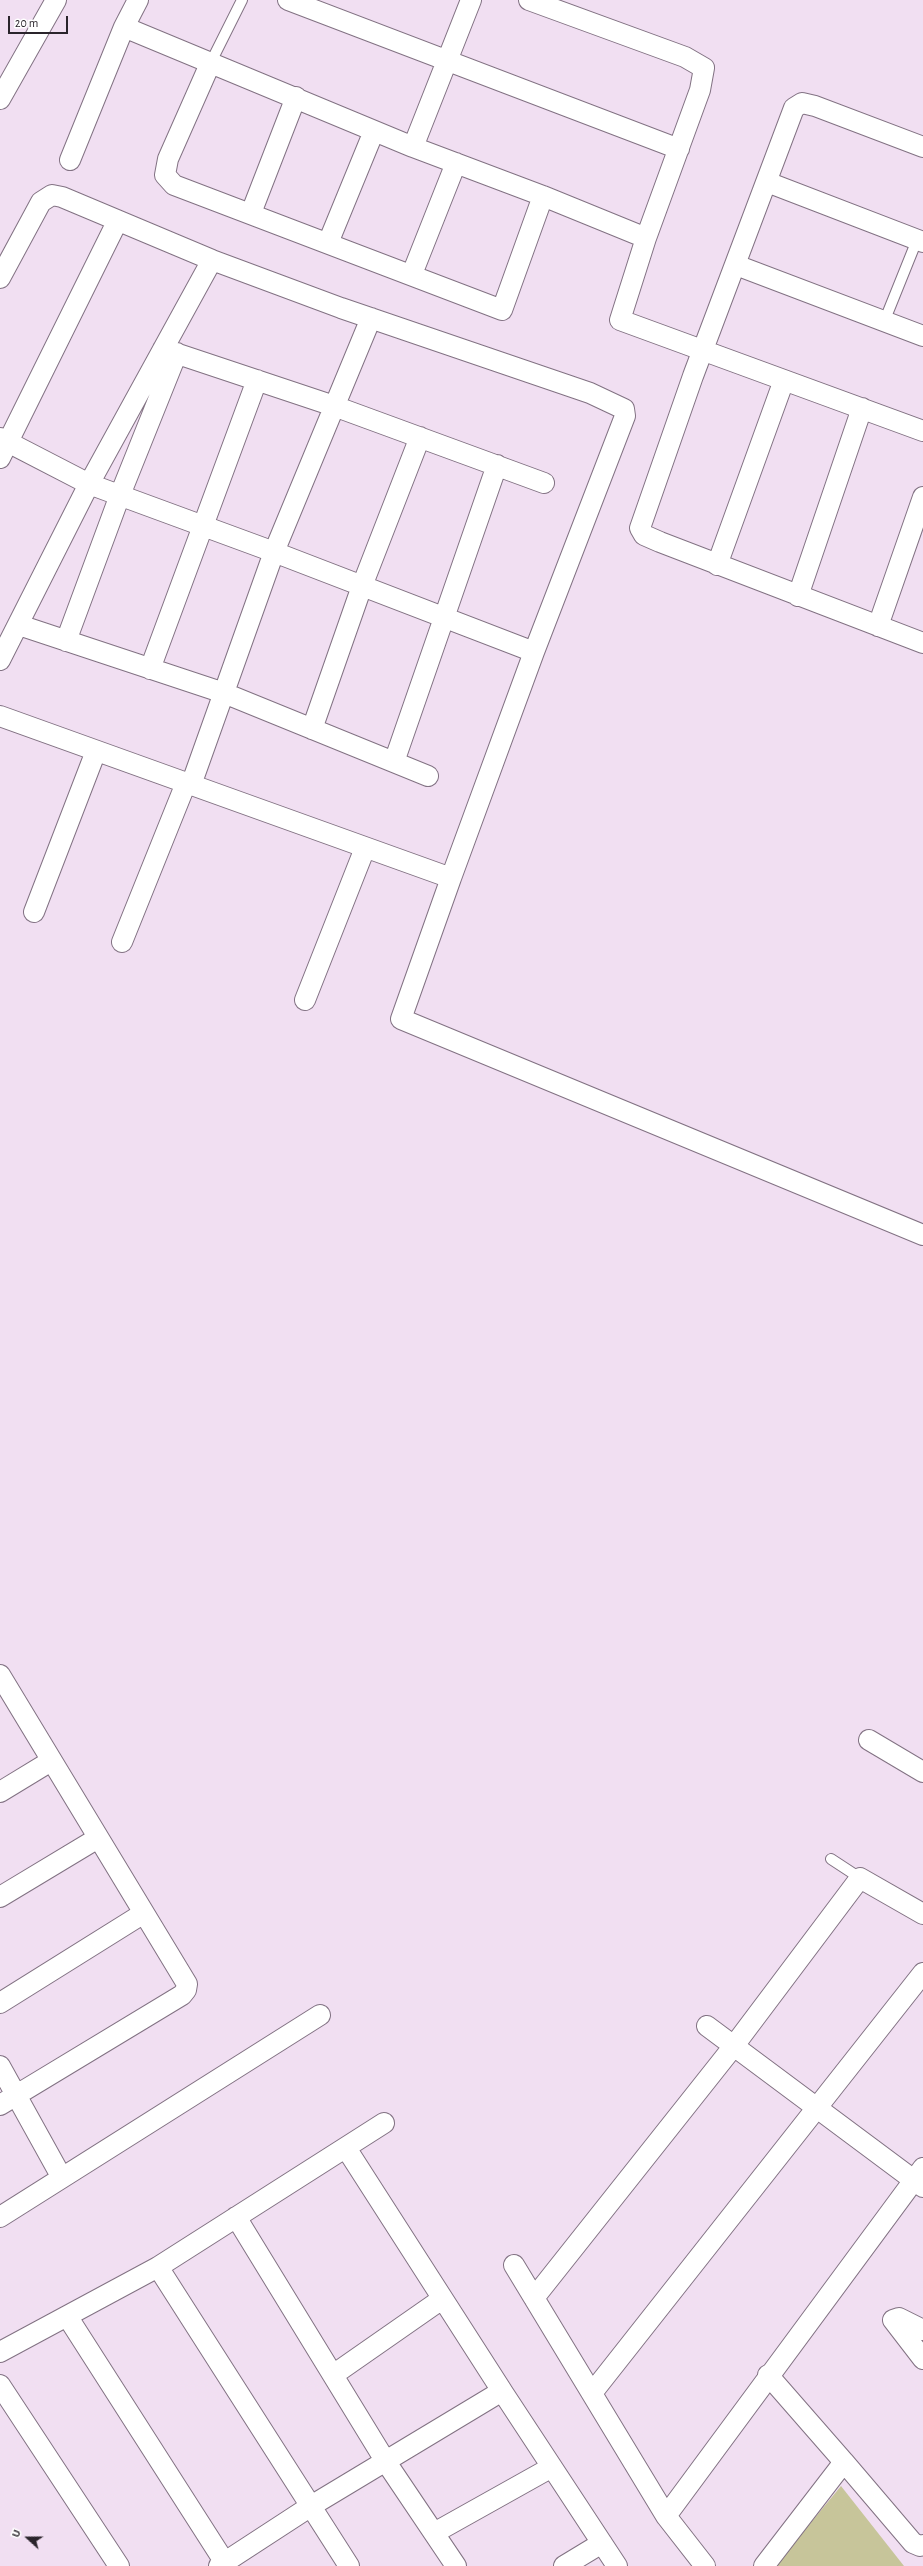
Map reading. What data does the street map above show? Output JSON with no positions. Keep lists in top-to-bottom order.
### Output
{
  "scale_bar": "20 m",
  "north": "left"
}
